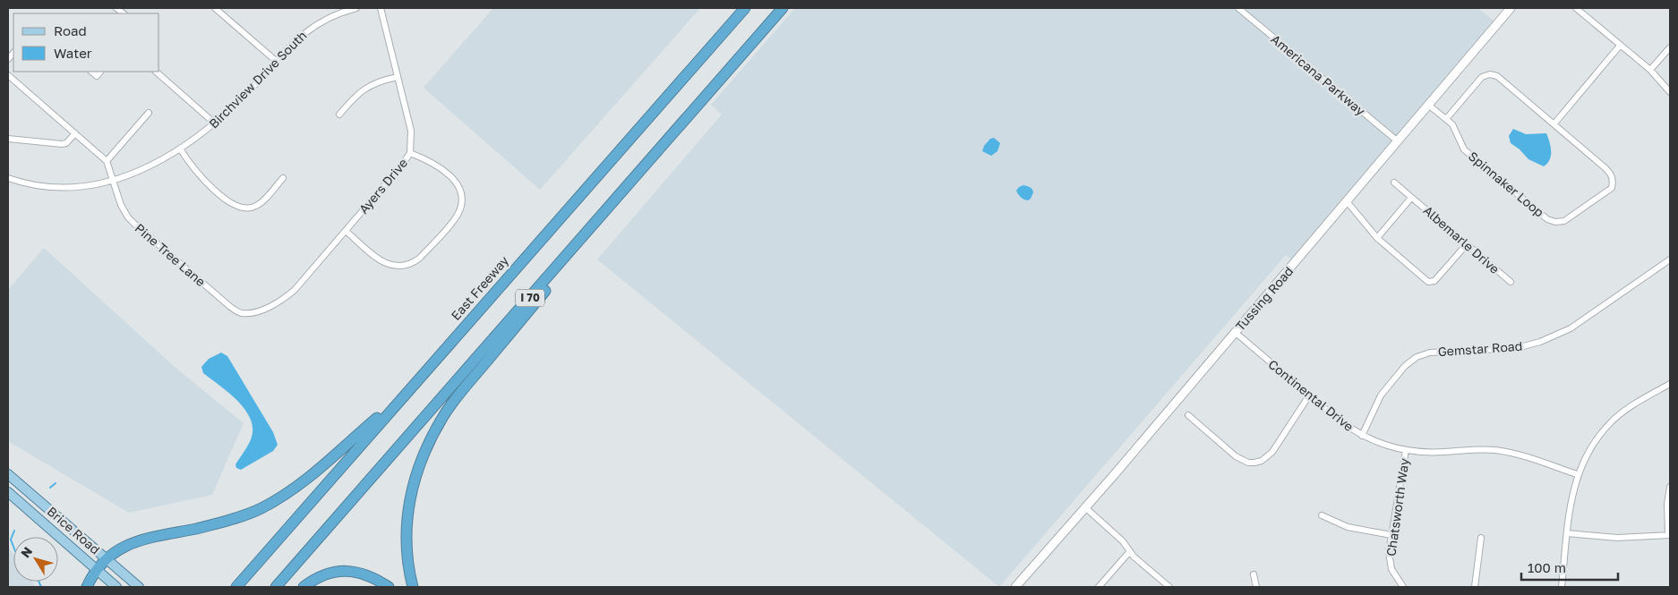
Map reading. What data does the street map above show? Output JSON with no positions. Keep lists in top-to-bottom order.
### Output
{
  "streets": {
    "highway": ["East Freeway", "I 70"],
    "main road": ["Tussing Road", "Brice Road"],
    "street": [
      "Americana Parkway",
      "Birchview Drive South",
      "Spinnaker Loop",
      "Ayers Drive",
      "Albemarle Drive",
      "Pine Tree Lane",
      "Gemstar Road",
      "Continental Drive",
      "Chatsworth Way"
    ]
  },
  "crossings": [
    ["Americana Parkway", "Tussing Road"],
    ["Birchview Drive South", "Pine Tree Lane"],
    ["Spinnaker Loop", "Tussing Road"],
    ["Ayers Drive", "Pine Tree Lane"],
    ["Tussing Road", "Continental Drive"],
    ["Gemstar Road", "Continental Drive"],
    ["Continental Drive", "Chatsworth Way"]
  ],
  "legend": ["Road", "Water"],
  "scale_bar": "100 m",
  "north": "top left"
}
